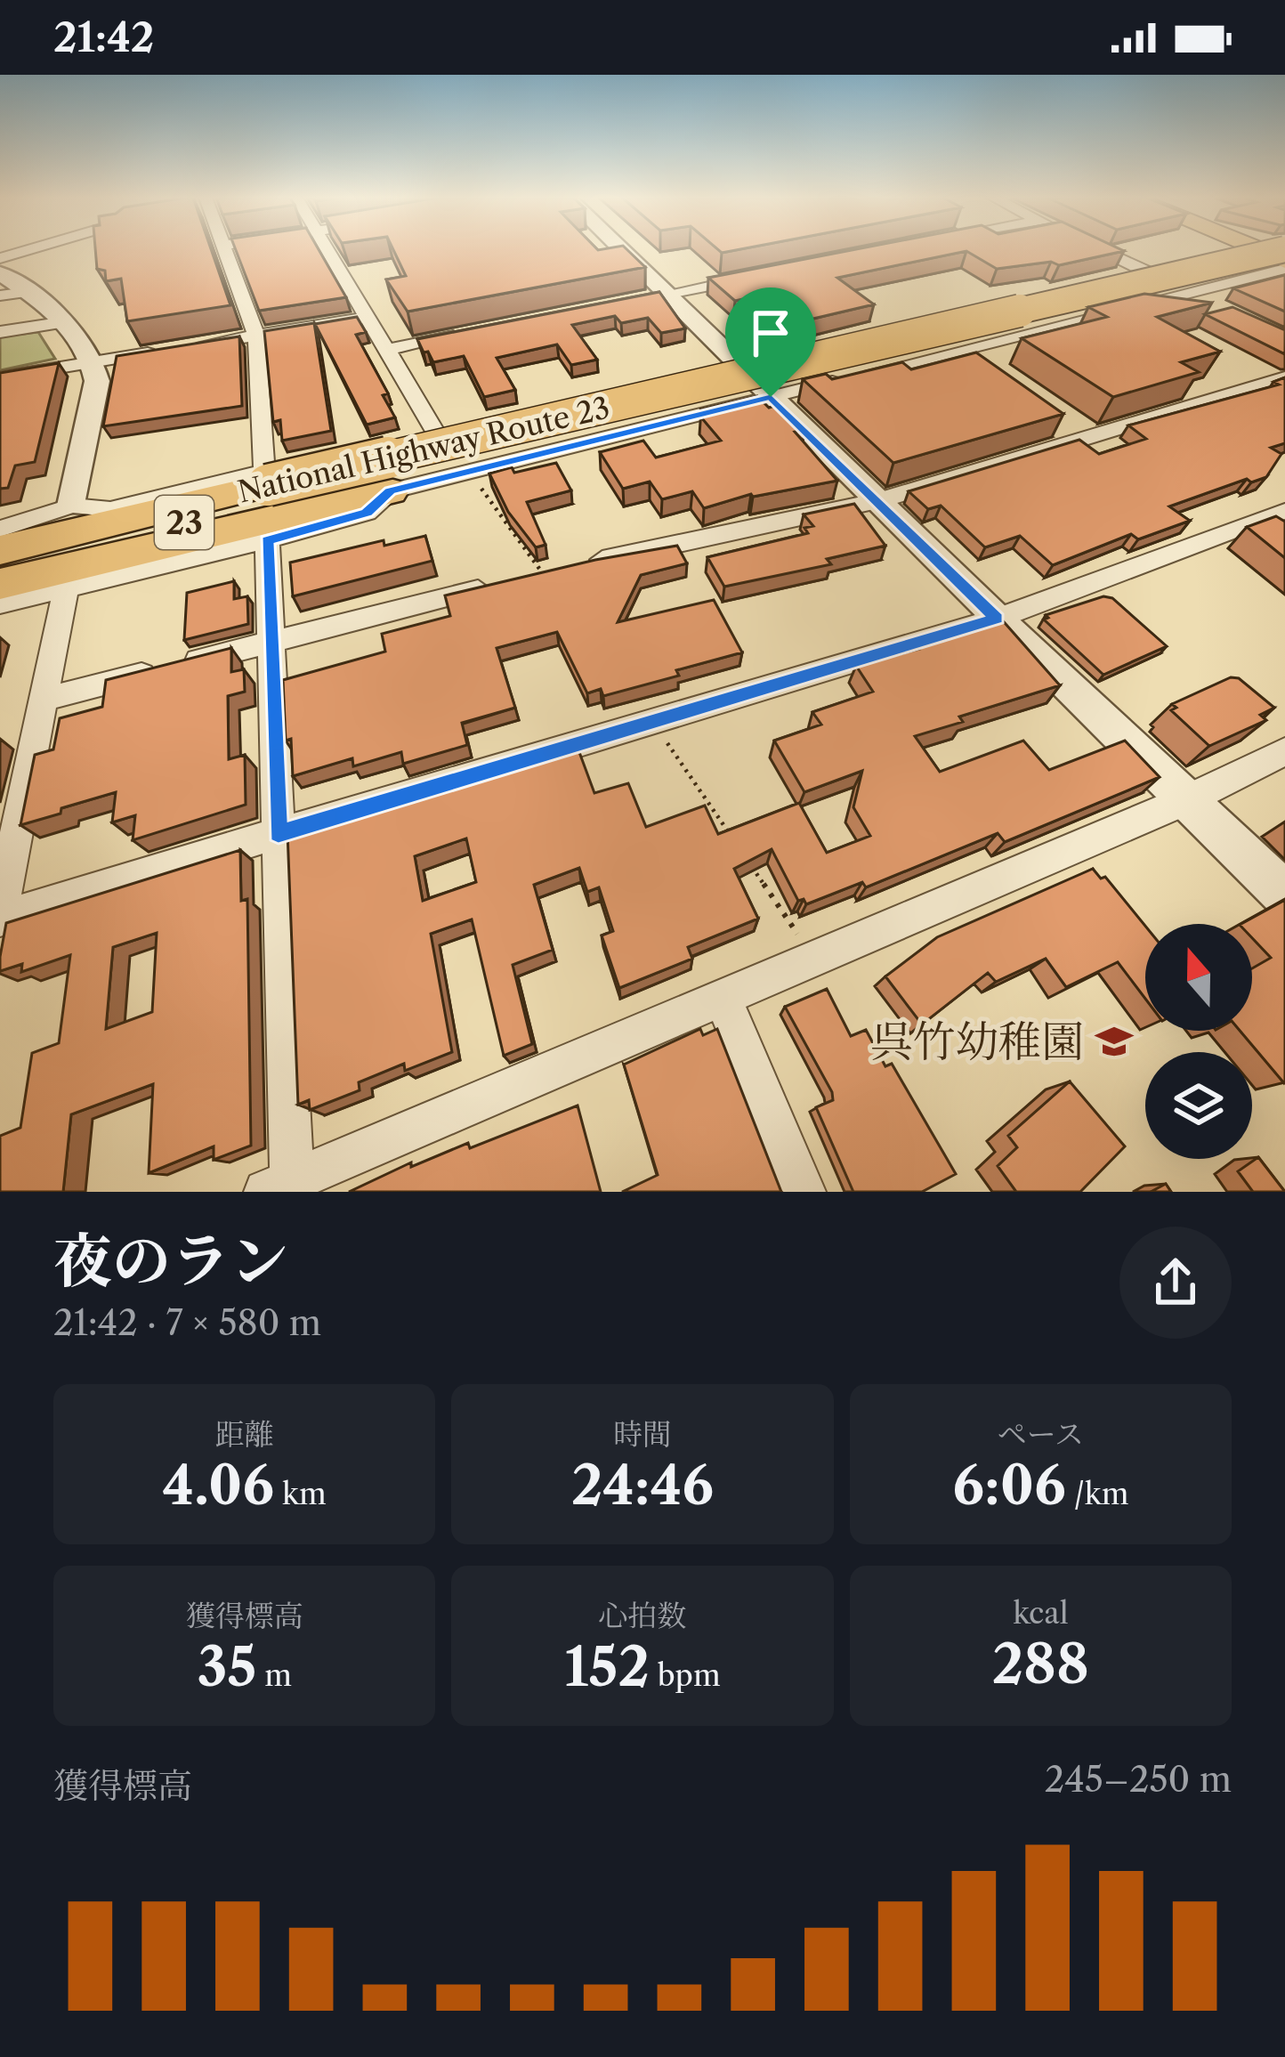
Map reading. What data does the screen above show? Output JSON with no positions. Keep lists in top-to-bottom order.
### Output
{
  "streets": {
    "highway": ["National Highway Route 23", "23"]
  },
  "places": {
    "school or university": ["呉竹幼稚園"]
  },
  "north": "top",
  "page": {
    "status": "21:42",
    "heading": ["夜のラン", "21:42 · 7 × 580 m"],
    "stats": [
      ["距離", "4.06 km"],
      ["時間", "24:46"],
      ["ペース", "6:06 /km"],
      ["獲得標高", "35 m"],
      ["心拍数", "152 bpm"],
      ["kcal", "288"]
    ],
    "chart": ["獲得標高", "245–250 m"]
  }
}
